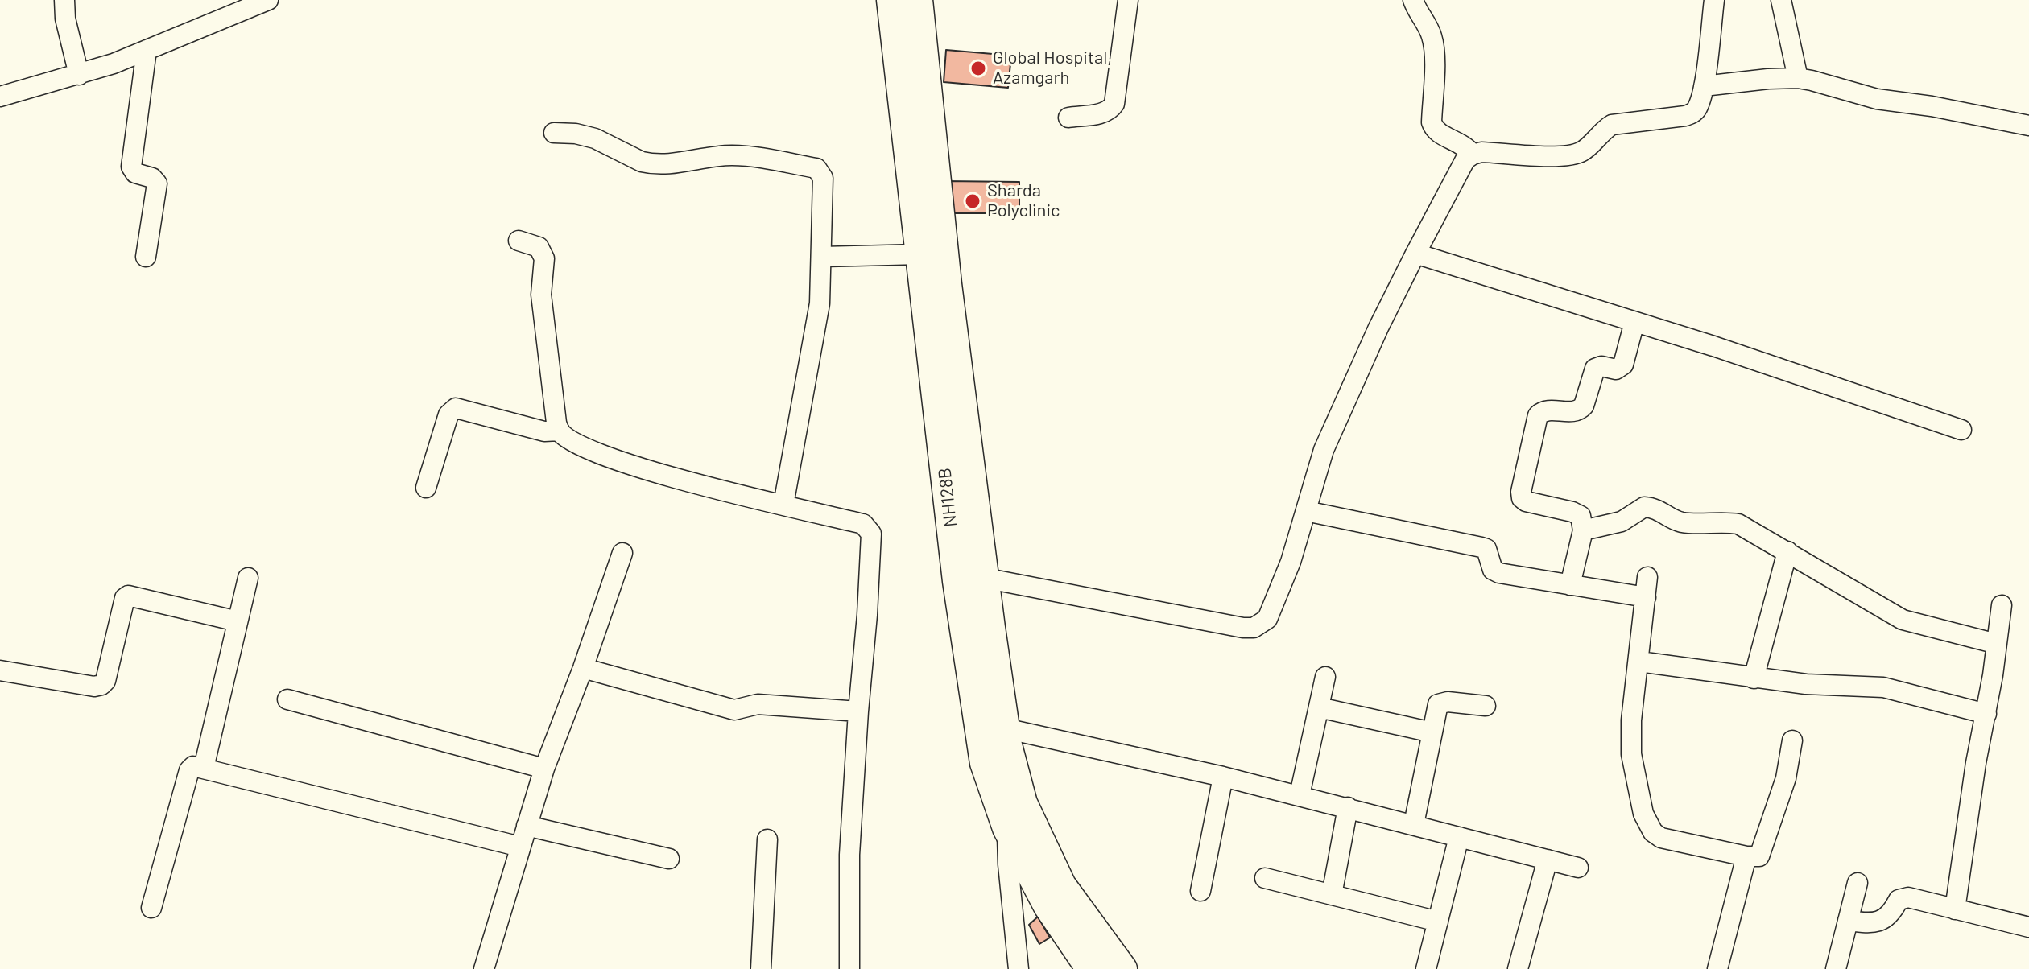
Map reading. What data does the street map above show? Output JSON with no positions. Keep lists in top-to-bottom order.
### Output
{
  "streets": {
    "highway": ["NH128B"]
  },
  "places": ["Global Hospital, Azamgarh", "Sharda Polyclinic"]
}
